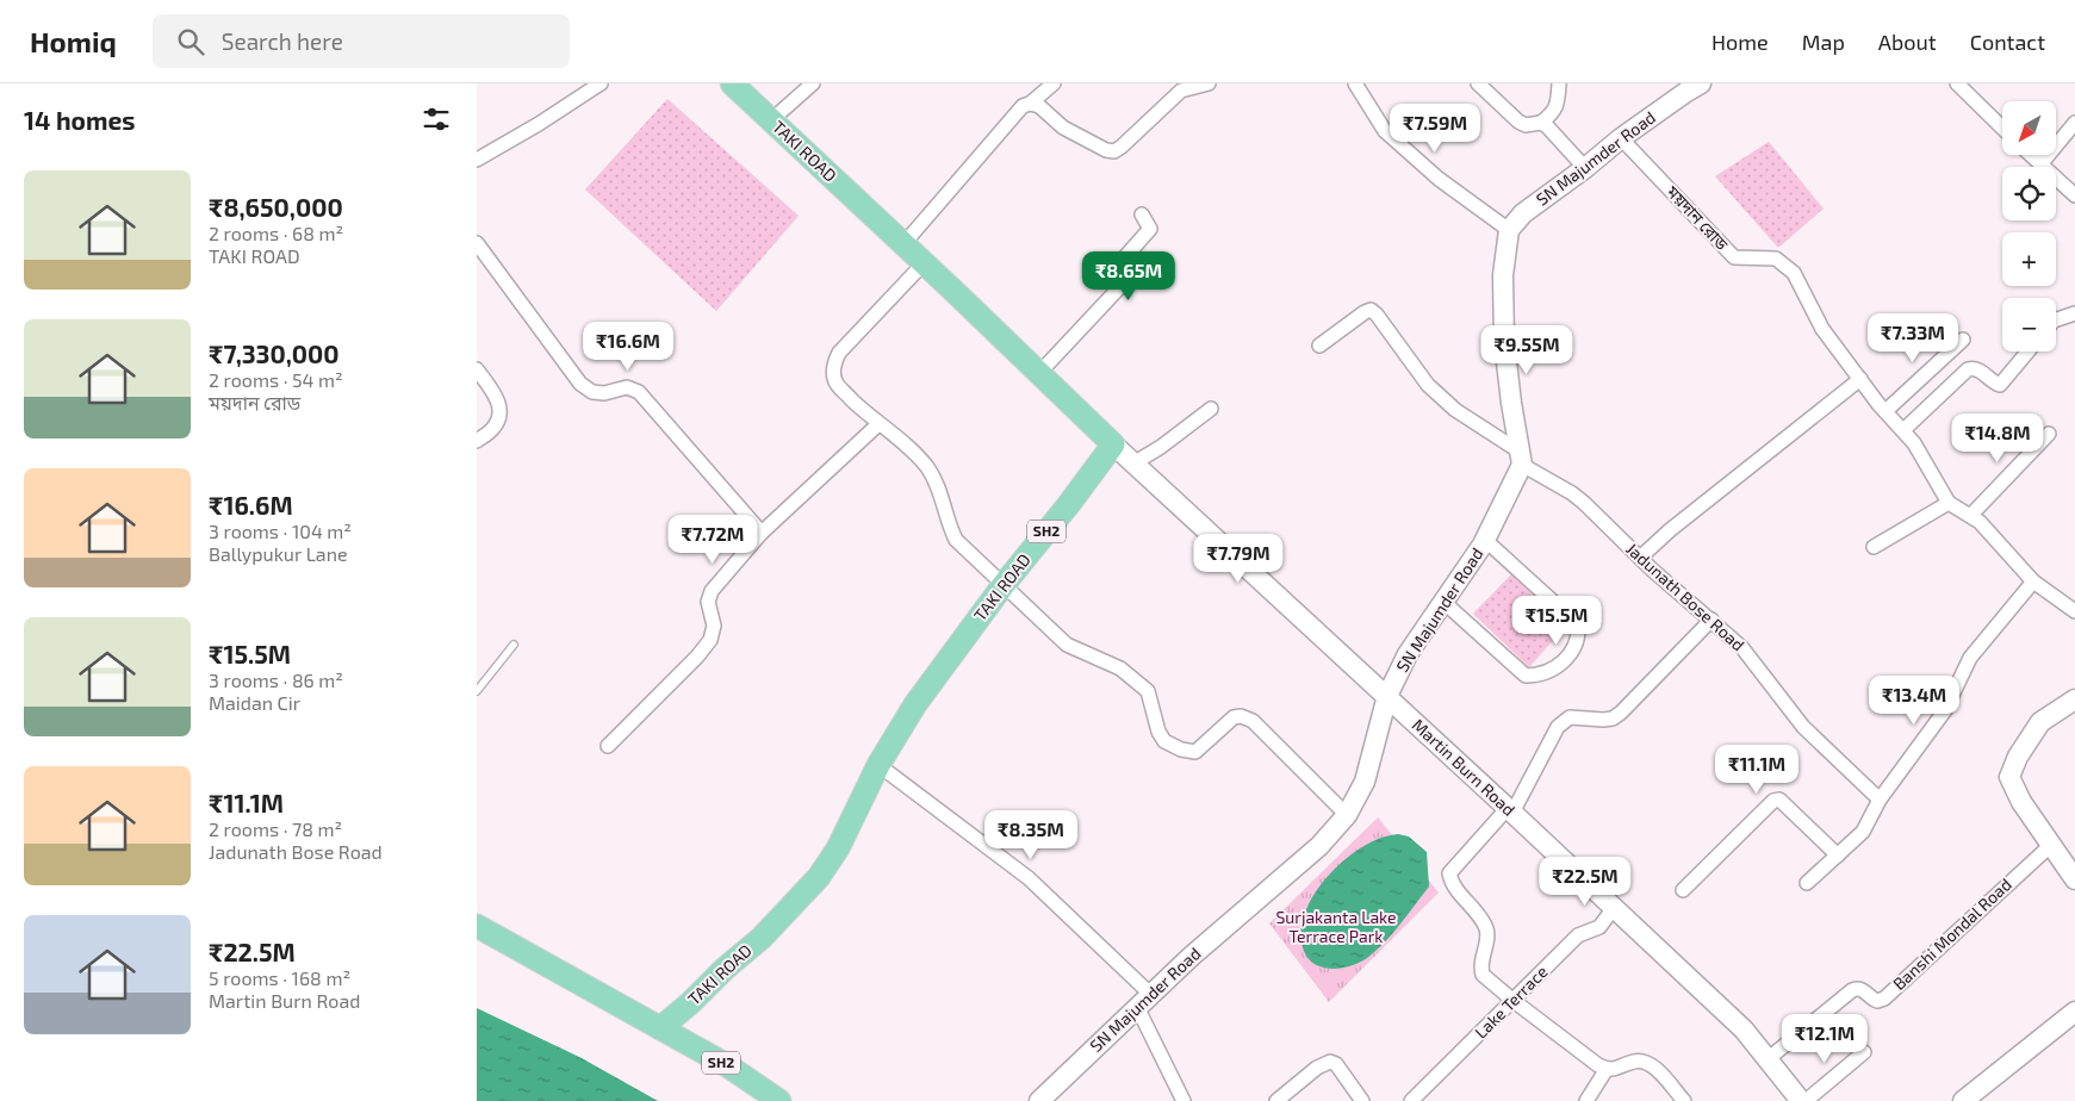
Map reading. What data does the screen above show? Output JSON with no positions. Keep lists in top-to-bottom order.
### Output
{
  "streets": {
    "main road": [
      "TAKI ROAD",
      "SN Majumder Road",
      "SH2",
      "Martin Burn Road"
    ],
    "street": [
      "ময়দান রোড",
      "Jadunath Bose Road",
      "Banshi Mondal Road",
      "Lake Terrace"
    ]
  },
  "crossings": [
    ["TAKI ROAD", "SH2"],
    ["TAKI ROAD", "Martin Burn Road"],
    ["SN Majumder Road", "ময়দান রোড"],
    ["SN Majumder Road", "Jadunath Bose Road"],
    ["SN Majumder Road", "Martin Burn Road"],
    ["Martin Burn Road", "Banshi Mondal Road"],
    ["Martin Burn Road", "Lake Terrace"]
  ],
  "parks": ["Surjakanta Lake Terrace Park"],
  "north": "bottom left",
  "page": {
    "header": "Homiq",
    "search": "Search here",
    "nav": [
      "Home",
      "Map",
      "About",
      "Contact"
    ],
    "heading": "14 homes",
    "map_buttons": ["+", "−"],
    "price": [
      "₹7.59M",
      "₹8.65M",
      "₹7.33M",
      "₹16.6M",
      "₹9.55M",
      "₹14.8M",
      "₹7.72M",
      "₹7.79M",
      "₹15.5M",
      "₹13.4M",
      "₹11.1M",
      "₹8.35M",
      "₹22.5M",
      "₹12.1M"
    ],
    "list": [
      {
        "name": "₹8,650,000",
        "note": "2 rooms · 68 m² · TAKI ROAD"
      },
      {
        "name": "₹7,330,000",
        "note": "2 rooms · 54 m² · ময়দান রোড"
      },
      {
        "name": "₹16.6M",
        "note": "3 rooms · 104 m² · Ballypukur Lane"
      },
      {
        "name": "₹15.5M",
        "note": "3 rooms · 86 m² · Maidan Cir"
      },
      {
        "name": "₹11.1M",
        "note": "2 rooms · 78 m² · Jadunath Bose Road"
      },
      {
        "name": "₹22.5M",
        "note": "5 rooms · 168 m² · Martin Burn Road"
      }
    ]
  }
}
